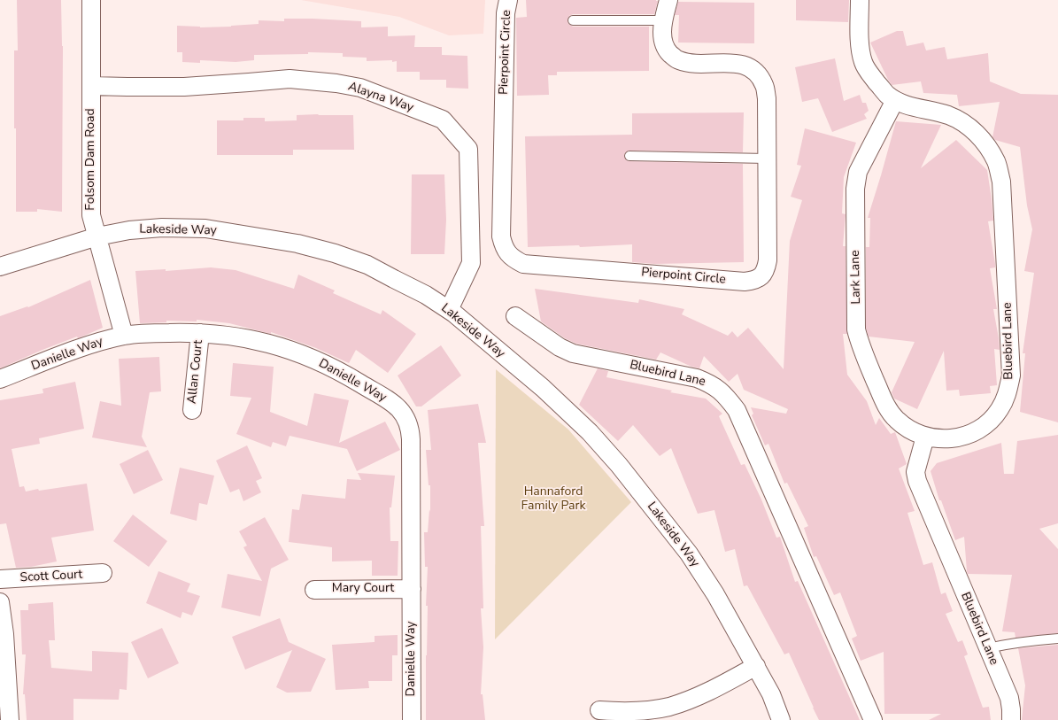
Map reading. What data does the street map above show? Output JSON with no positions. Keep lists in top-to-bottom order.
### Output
{
  "streets": {
    "street": [
      "Pierpoint Circle",
      "Alayna Way",
      "Folsom Dam Road",
      "Lakeside Way",
      "Lark Lane",
      "Bluebird Lane",
      "Danielle Way",
      "Allan Court",
      "Scott Court",
      "Mary Court"
    ]
  },
  "crossings": [
    ["Alayna Way", "Folsom Dam Road"],
    ["Alayna Way", "Lakeside Way"],
    ["Folsom Dam Road", "Lakeside Way"],
    ["Folsom Dam Road", "Danielle Way"],
    ["Lark Lane", "Bluebird Lane"],
    ["Danielle Way", "Allan Court"],
    ["Danielle Way", "Mary Court"]
  ],
  "parks": ["Hannaford Family Park"]
}
